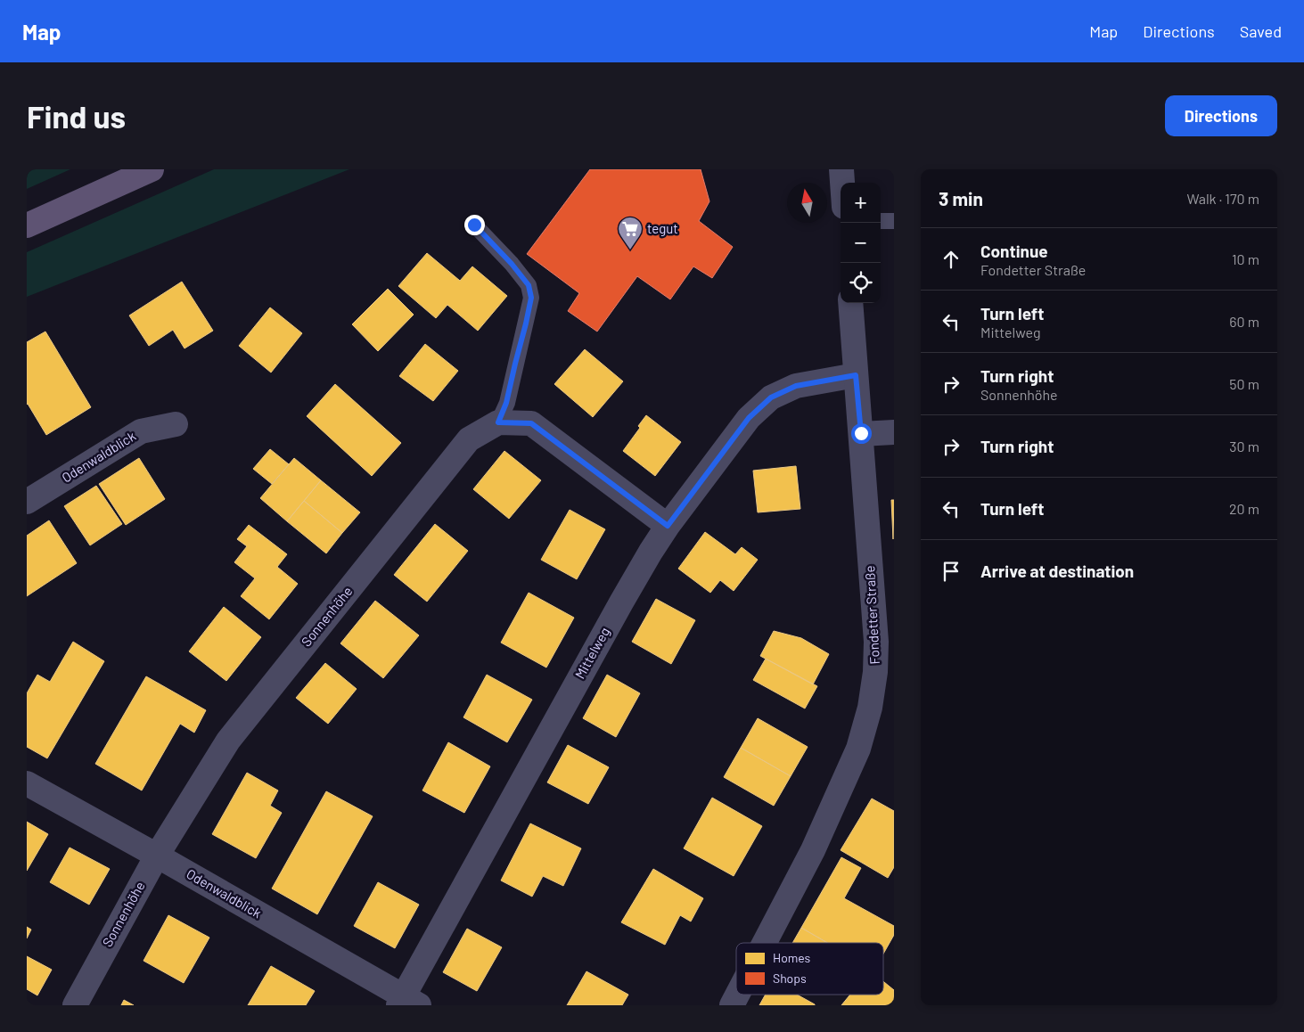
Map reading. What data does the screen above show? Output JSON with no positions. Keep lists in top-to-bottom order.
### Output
{
  "streets": {
    "street": [
      "Odenwaldblick",
      "Fondetter Straße",
      "Sonnenhöhe",
      "Mittelweg"
    ]
  },
  "crossings": [
    ["Odenwaldblick", "Sonnenhöhe"],
    ["Odenwaldblick", "Mittelweg"],
    ["Fondetter Straße", "Mittelweg"]
  ],
  "places": {
    "supermarket": ["tegut"]
  },
  "legend": ["Homes", "Shops"],
  "north": "top",
  "page": {
    "header": "Map",
    "nav": ["Map", "Directions", "Saved"],
    "buttons": "Directions",
    "title": "Find us",
    "heading": ["3 min", "Walk · 170 m"],
    "map_buttons": ["+", "−"],
    "list": [
      ["Continue", "Fondetter Straße", "10 m"],
      ["Turn left", "Mittelweg", "60 m"],
      ["Turn right", "Sonnenhöhe", "50 m"],
      ["Turn right", "30 m"],
      ["Turn left", "20 m"],
      "Arrive at destination"
    ]
  }
}
